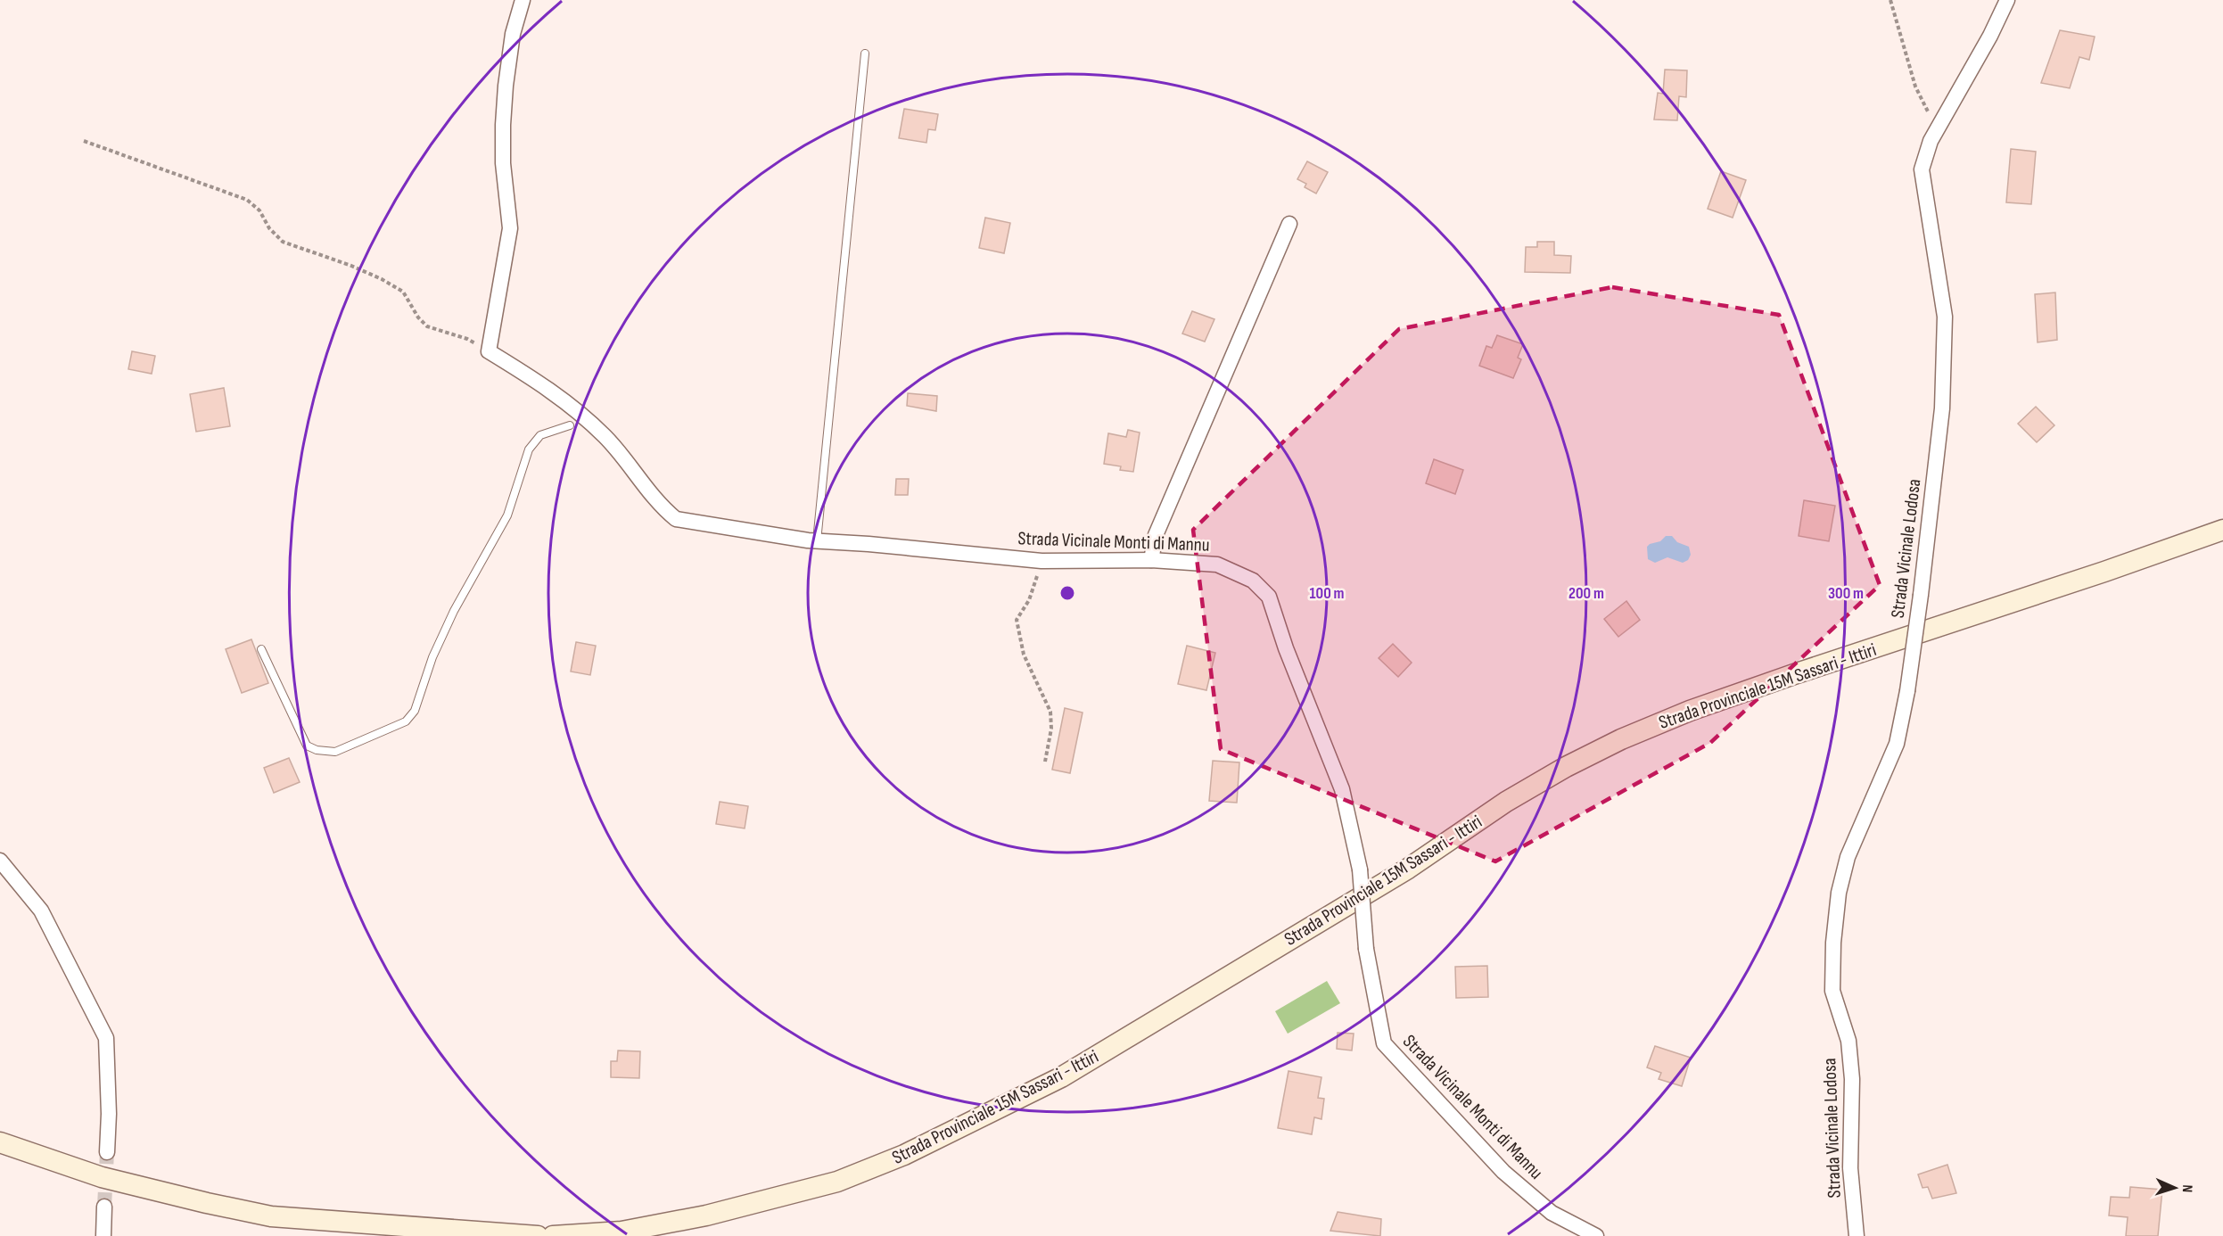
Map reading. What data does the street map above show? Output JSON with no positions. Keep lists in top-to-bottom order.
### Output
{
  "streets": {
    "main road": ["Strada Provinciale 15M Sassari - Ittiri"],
    "street": ["Strada Vicinale Monti di Mannu", "Strada Vicinale Lodosa"]
  },
  "north": "right",
  "rings": ["100 m", "200 m", "300 m"]
}
